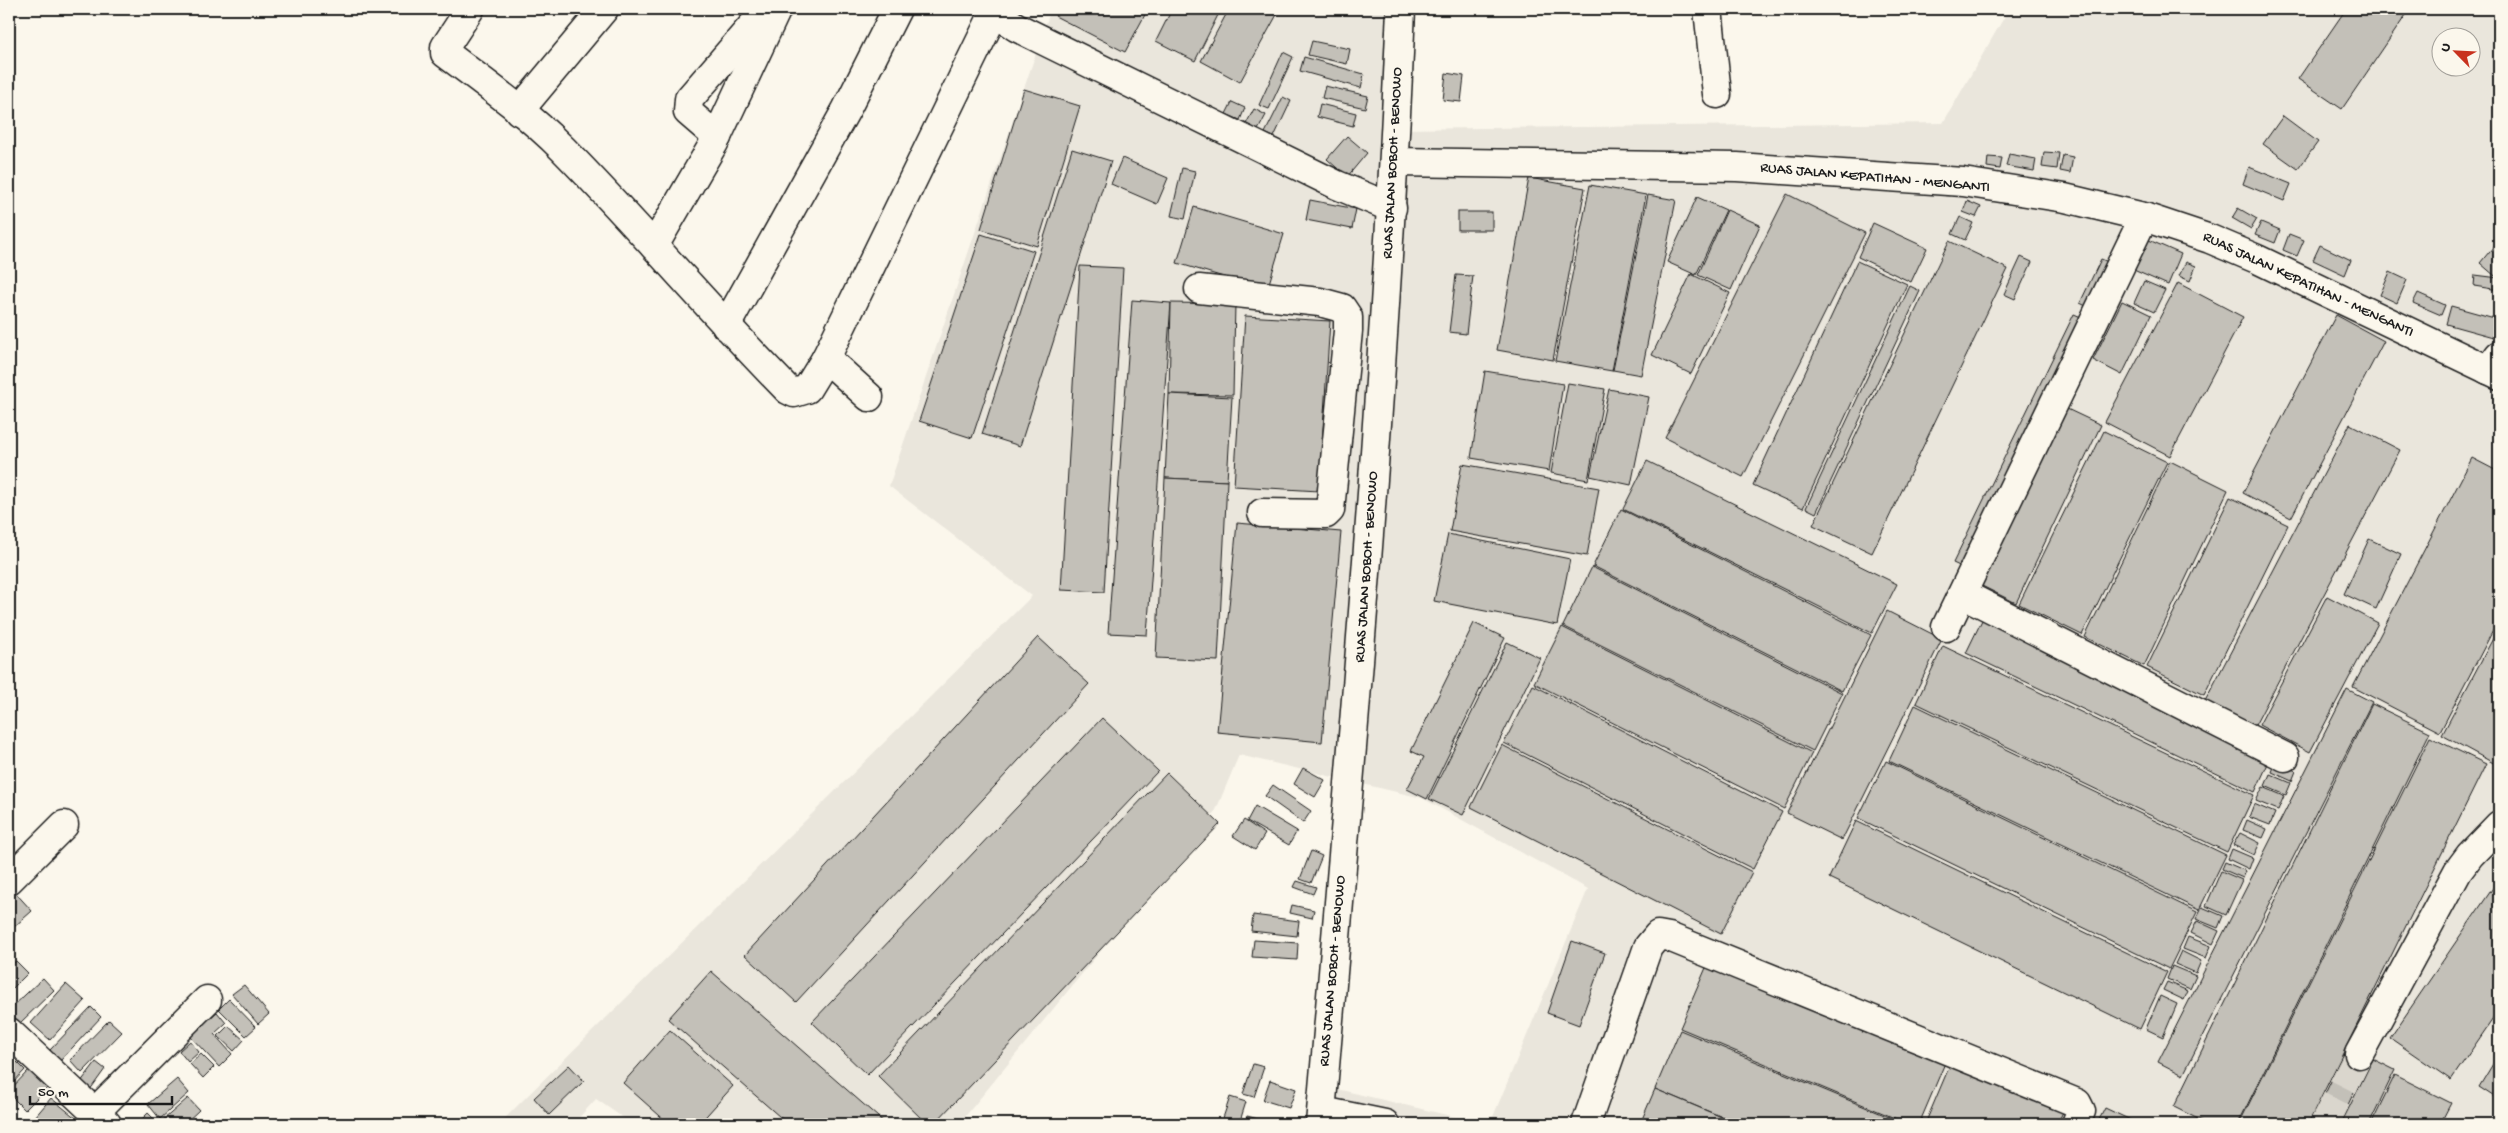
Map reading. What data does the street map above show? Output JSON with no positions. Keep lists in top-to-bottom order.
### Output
{
  "streets": {
    "street": ["RUAS JALAN BOBOH - BENOWO", "RUAS JALAN KEPATIHAN - MENGANTI"]
  },
  "crossings": [
    ["RUAS JALAN BOBOH - BENOWO", "RUAS JALAN KEPATIHAN - MENGANTI"]
  ],
  "scale_bar": "50 m",
  "north": "top left"
}
